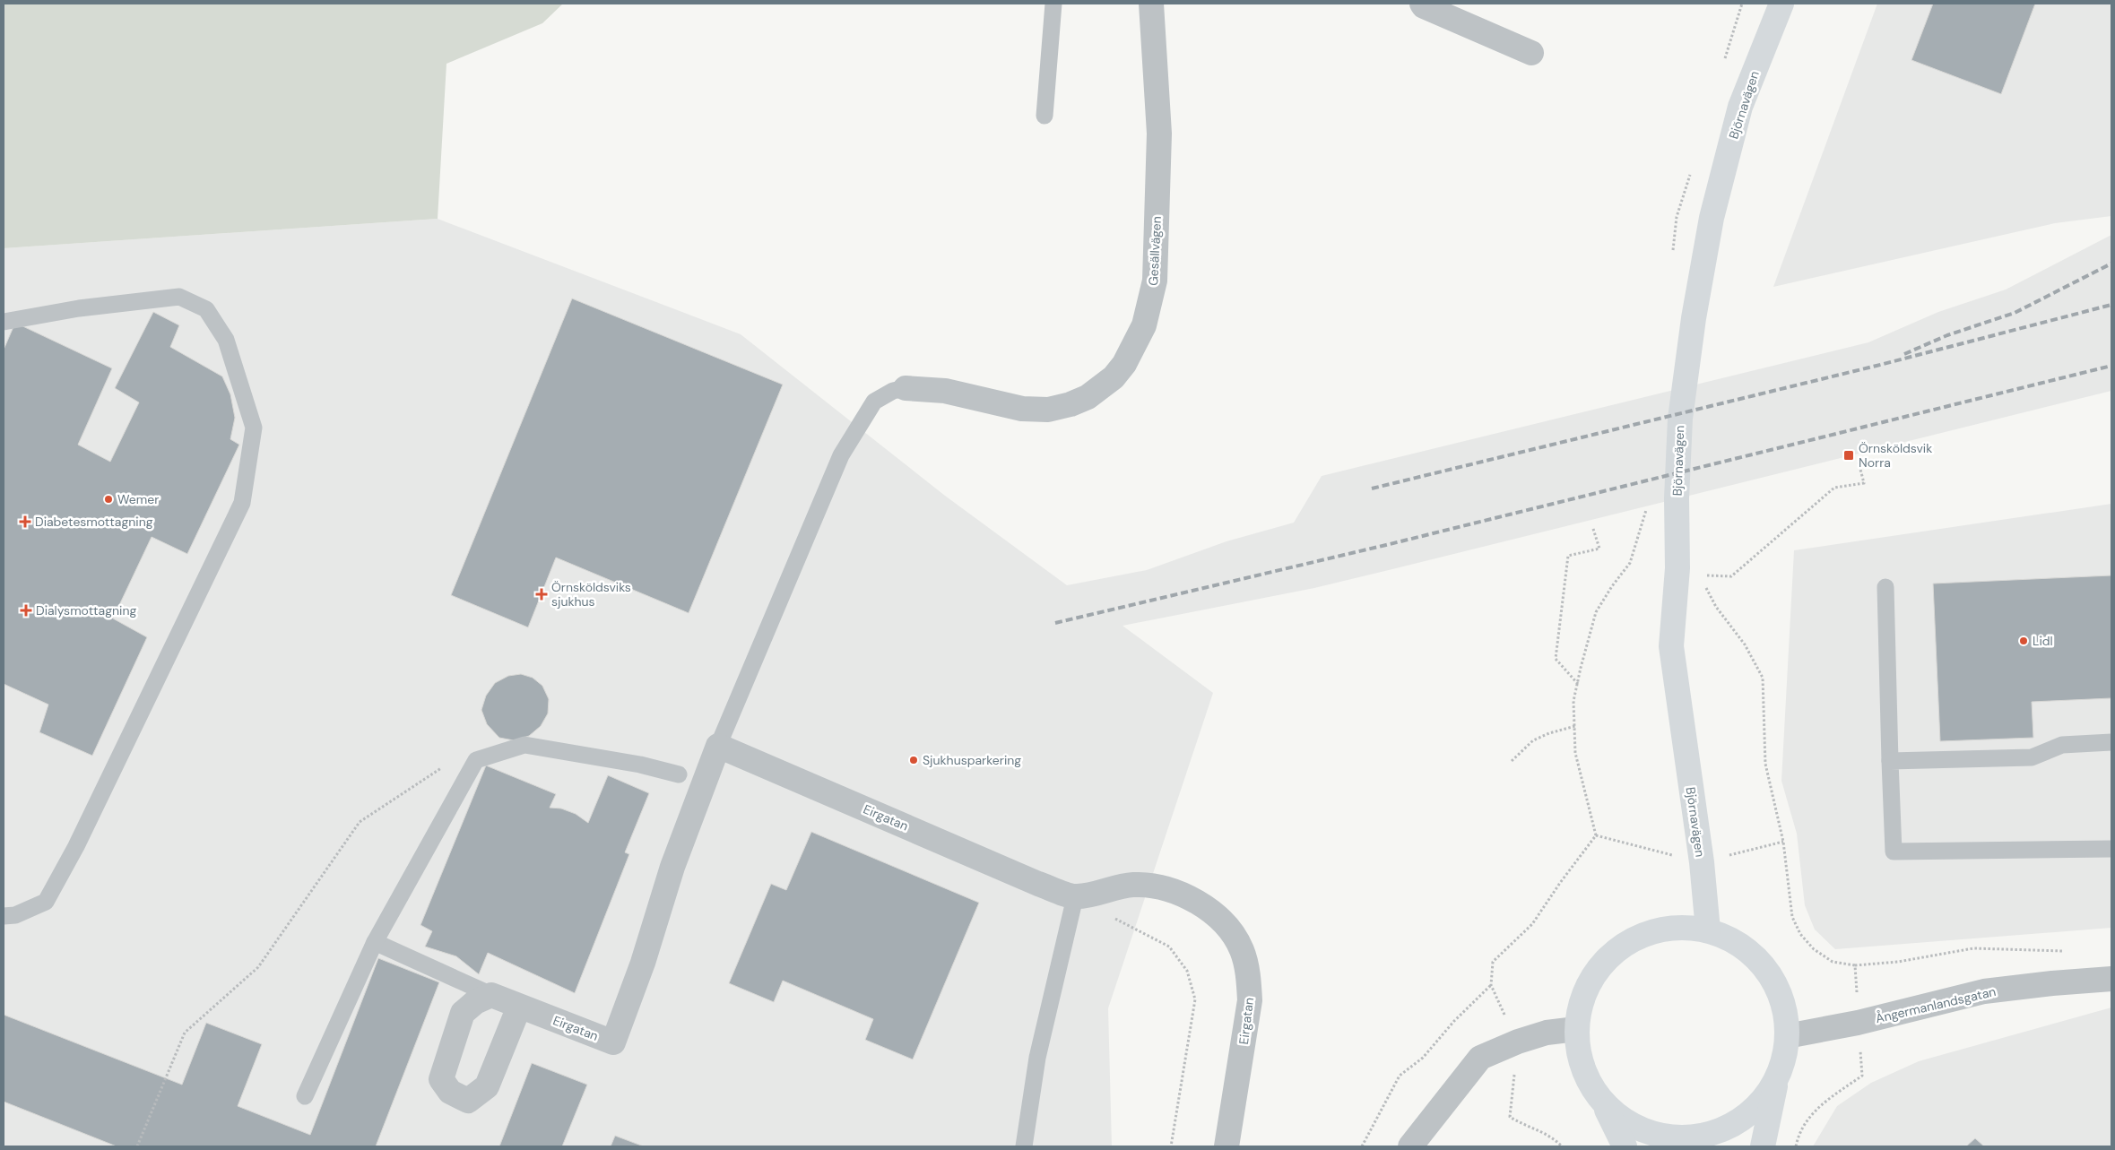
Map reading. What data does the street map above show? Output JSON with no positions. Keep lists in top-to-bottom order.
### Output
{
  "streets": {
    "main road": ["Björnavägen"],
    "street": ["Gesällvägen", "Eirgatan", "Ångermanlandsgatan"]
  },
  "places": {
    "transit": ["Örnsköldsvik Norra"],
    "other": ["Wemer", "Lidl", "Sjukhusparkering"],
    "health": ["Diabetesmottagning", "Örnsköldsviks sjukhus", "Dialysmottagning"]
  }
}
